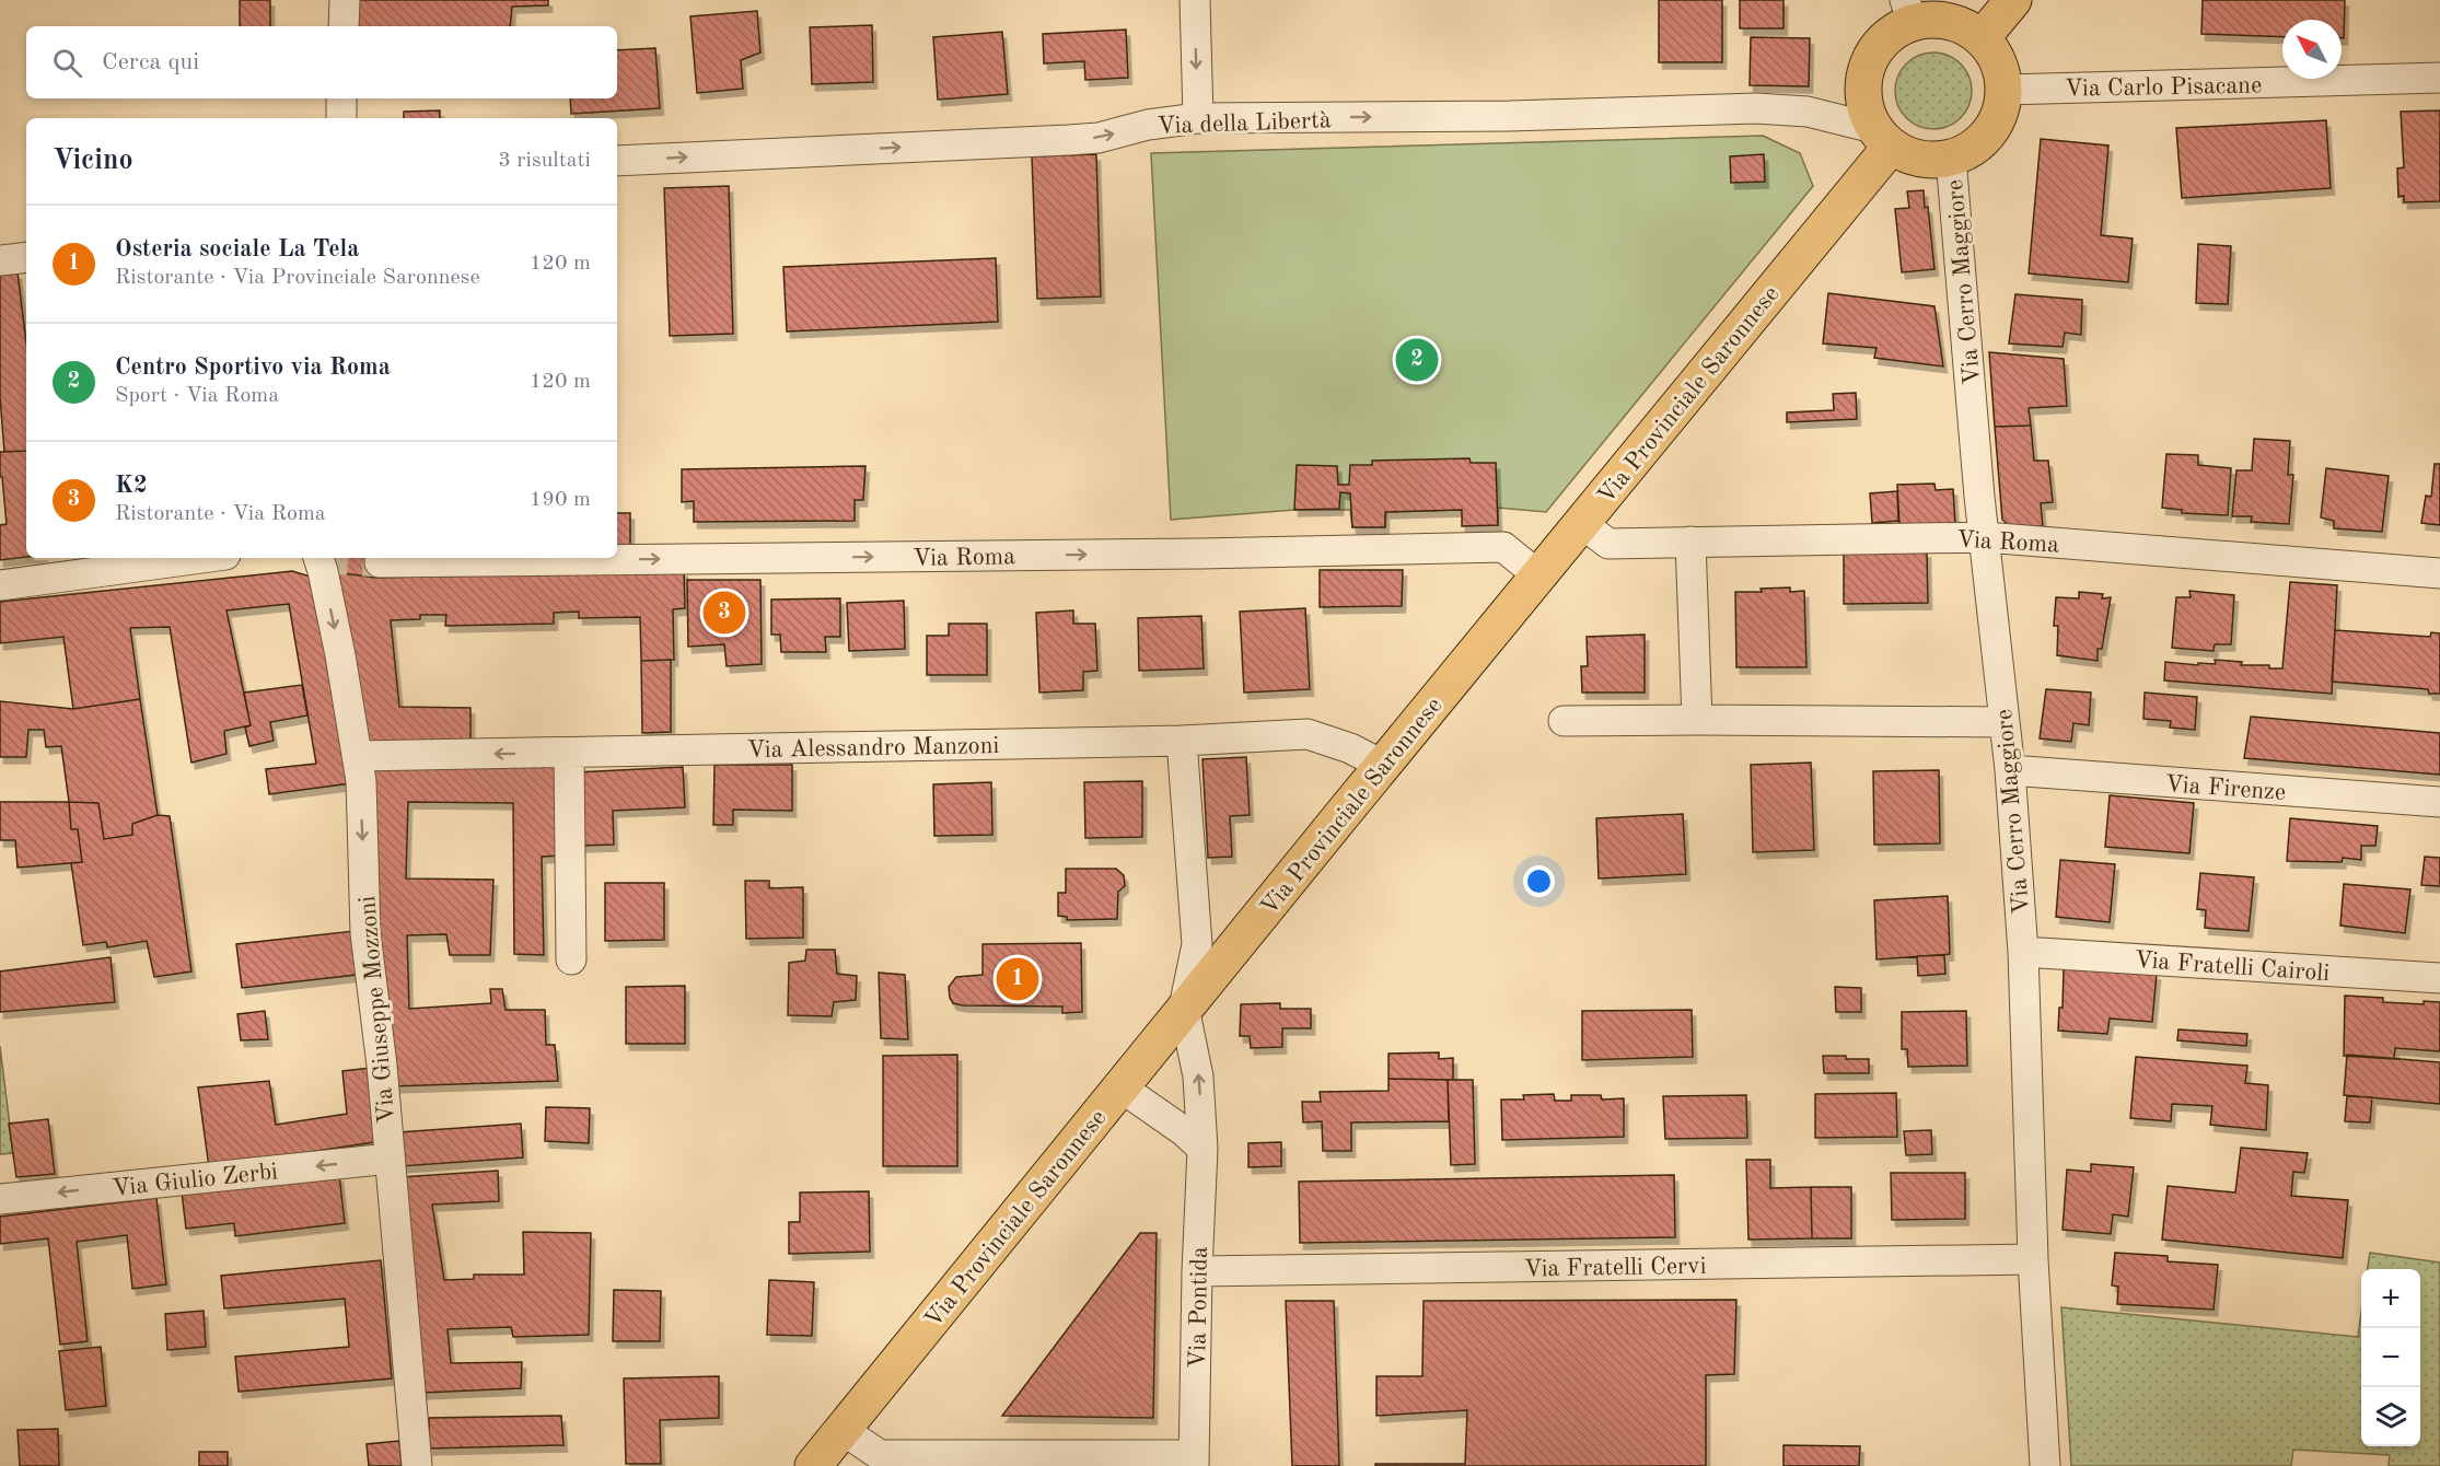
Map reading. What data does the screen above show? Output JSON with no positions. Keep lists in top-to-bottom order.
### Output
{
  "streets": {
    "main road": ["Via Provinciale Saronnese"],
    "street": [
      "Via Carlo Pisacane",
      "Via della Libertà",
      "Via Cerro Maggiore",
      "Via Roma",
      "Via Alessandro Manzoni",
      "Via Firenze",
      "Via Fratelli Cairoli",
      "Via Giuseppe Mozzoni",
      "Via Giulio Zerbi",
      "Via Fratelli Cervi",
      "Via Pontida"
    ]
  },
  "crossings": [
    ["Via Carlo Pisacane", "Via della Libertà"],
    ["Via Carlo Pisacane", "Via Cerro Maggiore"],
    ["Via Carlo Pisacane", "Via Provinciale Saronnese"],
    ["Via della Libertà", "Via Cerro Maggiore"],
    ["Via della Libertà", "Via Provinciale Saronnese"],
    ["Via Cerro Maggiore", "Via Provinciale Saronnese"],
    ["Via Cerro Maggiore", "Via Roma"],
    ["Via Cerro Maggiore", "Via Firenze"],
    ["Via Cerro Maggiore", "Via Fratelli Cairoli"],
    ["Via Cerro Maggiore", "Via Fratelli Cervi"],
    ["Via Provinciale Saronnese", "Via Roma"],
    ["Via Provinciale Saronnese", "Via Alessandro Manzoni"],
    ["Via Provinciale Saronnese", "Via Pontida"],
    ["Via Alessandro Manzoni", "Via Giuseppe Mozzoni"],
    ["Via Giuseppe Mozzoni", "Via Giulio Zerbi"],
    ["Via Fratelli Cervi", "Via Pontida"]
  ],
  "one_way": ["Via della Libertà", "Via Roma", "Via Giulio Zerbi"],
  "north": "top left",
  "page": {
    "search": "Cerca qui",
    "heading": ["Vicino", "3 risultati"],
    "list": [
      {
        "mark": "1",
        "name": "Osteria sociale La Tela",
        "note": "Ristorante · Via Provinciale Saronnese",
        "value": "120 m"
      },
      {
        "mark": "2",
        "name": "Centro Sportivo via Roma",
        "note": "Sport · Via Roma",
        "value": "120 m"
      },
      {
        "mark": "3",
        "name": "K2",
        "note": "Ristorante · Via Roma",
        "value": "190 m"
      }
    ],
    "pins": ["2", "3", "1"],
    "map_buttons": ["+", "−"]
  }
}
